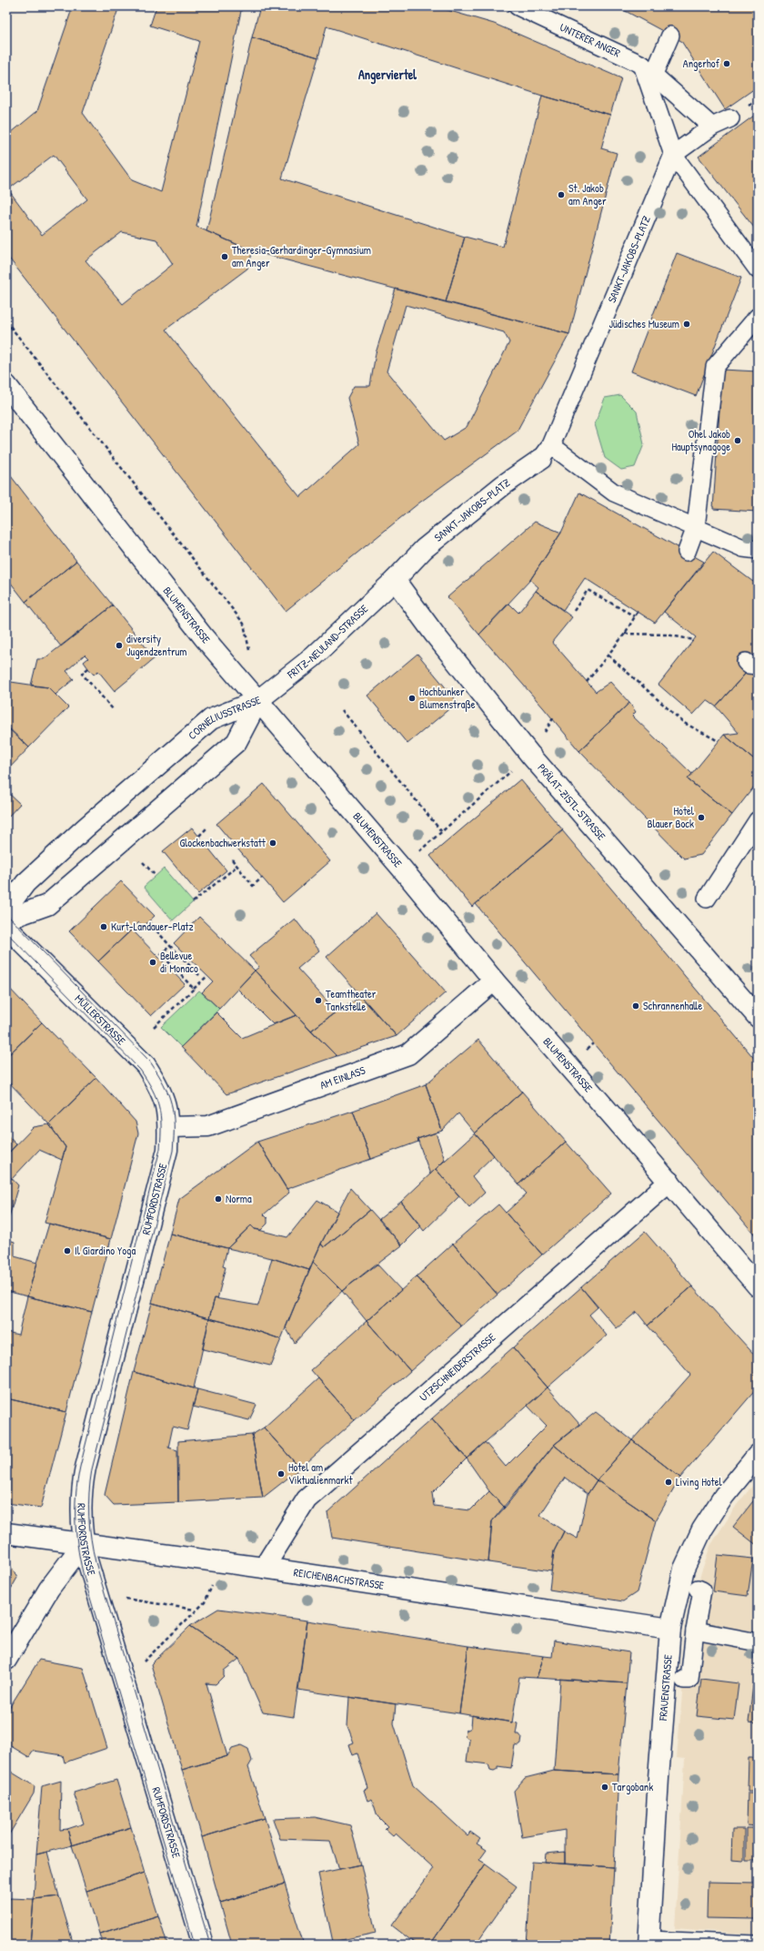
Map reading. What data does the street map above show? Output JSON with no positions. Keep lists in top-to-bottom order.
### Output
{
  "streets": {
    "street": [
      "UNTERER ANGER",
      "SANKT-JAKOBS-PLATZ",
      "BLUMENSTRASSE",
      "FRITZ-NEULAND-STRASSE",
      "CORNELIUSSTRASSE",
      "PRÄLAT-ZISTL-STRASSE",
      "MÜLLERSTRASSE",
      "AM EINLASS",
      "RUMFORDSTRASSE",
      "UTZSCHNEIDERSTRASSE",
      "REICHENBACHSTRASSE",
      "FRAUENSTRASSE"
    ]
  },
  "crossings": [
    ["SANKT-JAKOBS-PLATZ", "FRITZ-NEULAND-STRASSE"],
    ["SANKT-JAKOBS-PLATZ", "PRÄLAT-ZISTL-STRASSE"],
    ["BLUMENSTRASSE", "FRITZ-NEULAND-STRASSE"],
    ["BLUMENSTRASSE", "CORNELIUSSTRASSE"],
    ["BLUMENSTRASSE", "AM EINLASS"],
    ["BLUMENSTRASSE", "UTZSCHNEIDERSTRASSE"],
    ["FRITZ-NEULAND-STRASSE", "CORNELIUSSTRASSE"],
    ["FRITZ-NEULAND-STRASSE", "PRÄLAT-ZISTL-STRASSE"],
    ["MÜLLERSTRASSE", "AM EINLASS"],
    ["MÜLLERSTRASSE", "RUMFORDSTRASSE"],
    ["AM EINLASS", "RUMFORDSTRASSE"],
    ["RUMFORDSTRASSE", "REICHENBACHSTRASSE"],
    ["UTZSCHNEIDERSTRASSE", "REICHENBACHSTRASSE"],
    ["REICHENBACHSTRASSE", "FRAUENSTRASSE"]
  ],
  "districts": ["Angerviertel"],
  "places": [
    "Angerhof",
    "St. Jakob am Anger",
    "Theresia-Gerhardinger-Gymnasium am Anger",
    "Jüdisches Museum",
    "Ohel Jakob Hauptsynagoge",
    "diversity Jugendzentrum",
    "Hochbunker Blumenstraße",
    "Hotel Blauer Bock",
    "Glockenbachwerkstatt",
    "Kurt-Landauer-Platz",
    "Bellevue di Monaco",
    "Teamtheater Tankstelle",
    "Schrannenhalle",
    "Norma",
    "Il Giardino Yoga",
    "Hotel am Viktualienmarkt",
    "Living Hotel",
    "Targobank"
  ]
}
